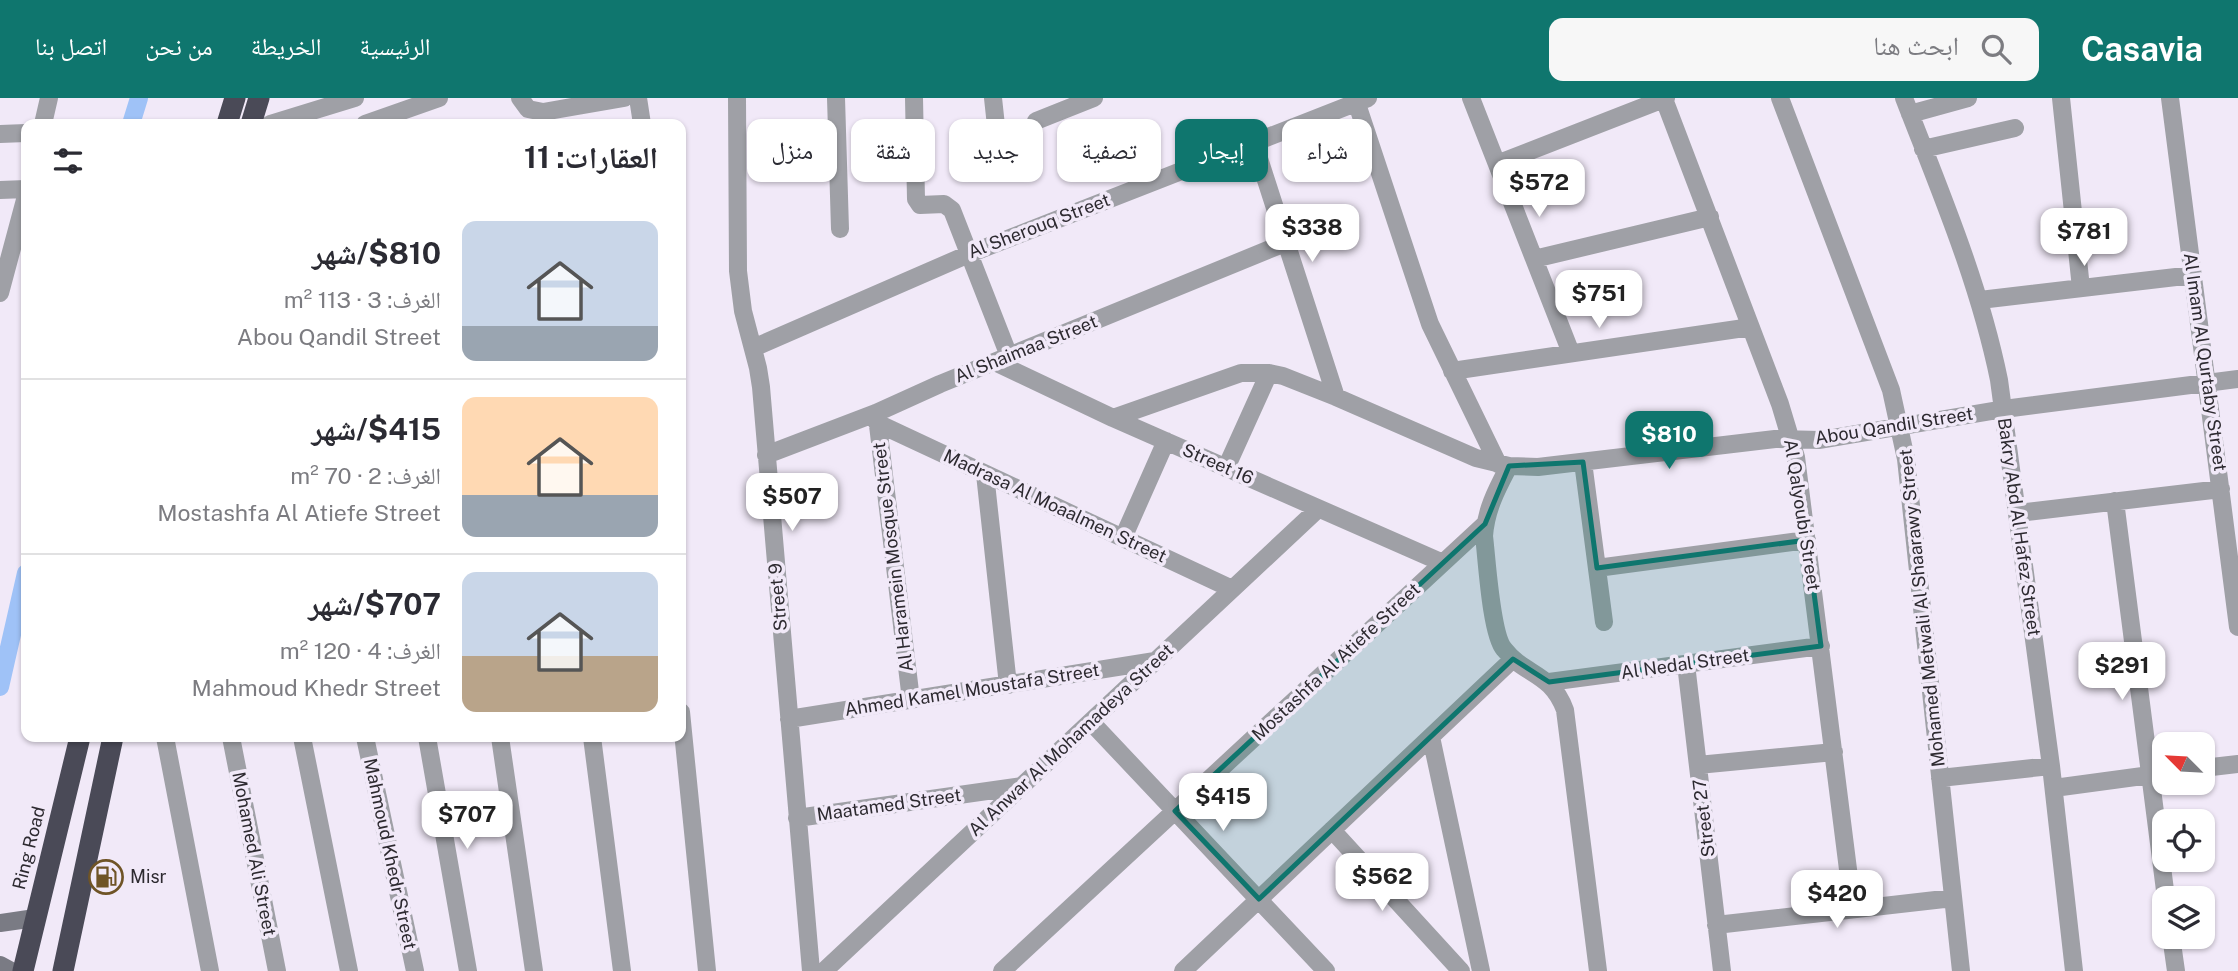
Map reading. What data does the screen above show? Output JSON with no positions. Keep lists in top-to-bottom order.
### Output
{
  "streets": {
    "highway": ["Ring Road"],
    "street": [
      "Al Sherouq Street",
      "Al Shaimaa Street",
      "Al Imam Al Qurtaby Street",
      "Abou Qandil Street",
      "Street 16",
      "Madrasa Al Moaalmen Street",
      "Al Qalyoubi Street",
      "Bakry Abd Al Hafez Street",
      "Al Haramein Mosque Street",
      "Street 9",
      "Mohamed Metwali Al Shaarawy Street",
      "Mostashfa Al Atiefe Street",
      "Al Nedal Street",
      "Ahmed Kamel Moustafa Street",
      "Al Anwar Al Mohamadeya Street",
      "Maatamed Street",
      "Street 27",
      "Mohamed Ali Street",
      "Mahmoud Khedr Street"
    ]
  },
  "crossings": [
    ["Al Sherouq Street", "Street 9"],
    ["Al Shaimaa Street", "Street 16"],
    ["Al Shaimaa Street", "Madrasa Al Moaalmen Street"],
    ["Al Shaimaa Street", "Al Haramein Mosque Street"],
    ["Al Shaimaa Street", "Street 9"],
    ["Al Imam Al Qurtaby Street", "Abou Qandil Street"],
    ["Abou Qandil Street", "Street 16"],
    ["Abou Qandil Street", "Al Qalyoubi Street"],
    ["Abou Qandil Street", "Bakry Abd Al Hafez Street"],
    ["Abou Qandil Street", "Mohamed Metwali Al Shaarawy Street"],
    ["Street 16", "Mostashfa Al Atiefe Street"],
    ["Street 16", "Al Anwar Al Mohamadeya Street"],
    ["Madrasa Al Moaalmen Street", "Al Haramein Mosque Street"],
    ["Madrasa Al Moaalmen Street", "Al Anwar Al Mohamadeya Street"],
    ["Al Qalyoubi Street", "Al Nedal Street"],
    ["Al Haramein Mosque Street", "Ahmed Kamel Moustafa Street"],
    ["Street 9", "Ahmed Kamel Moustafa Street"],
    ["Street 9", "Maatamed Street"],
    ["Al Nedal Street", "Street 27"],
    ["Ahmed Kamel Moustafa Street", "Al Anwar Al Mohamadeya Street"],
    ["Al Anwar Al Mohamadeya Street", "Maatamed Street"]
  ],
  "places": {
    "fuel station": ["Misr"]
  },
  "north": "top left",
  "page": {
    "header": "Casavia",
    "search": "ابحث هنا",
    "nav": [
      "الرئيسية",
      "الخريطة",
      "من نحن",
      "اتصل بنا"
    ],
    "chip": [
      "شراء",
      "إيجار",
      "تصفية",
      "جديد",
      "شقة",
      "منزل"
    ],
    "heading": "العقارات: 11",
    "price": [
      "$572",
      "$338",
      "$781",
      "$751",
      "$810",
      "$507",
      "$291",
      "$415",
      "$707",
      "$562",
      "$420"
    ],
    "list": [
      {
        "name": "$810/شهر",
        "note": "الغرف: 3 · 113 m² · Abou Qandil Street"
      },
      {
        "name": "$415/شهر",
        "note": "الغرف: 2 · 70 m² · Mostashfa Al Atiefe Street"
      },
      {
        "name": "$707/شهر",
        "note": "الغرف: 4 · 120 m² · Mahmoud Khedr Street"
      }
    ]
  }
}
